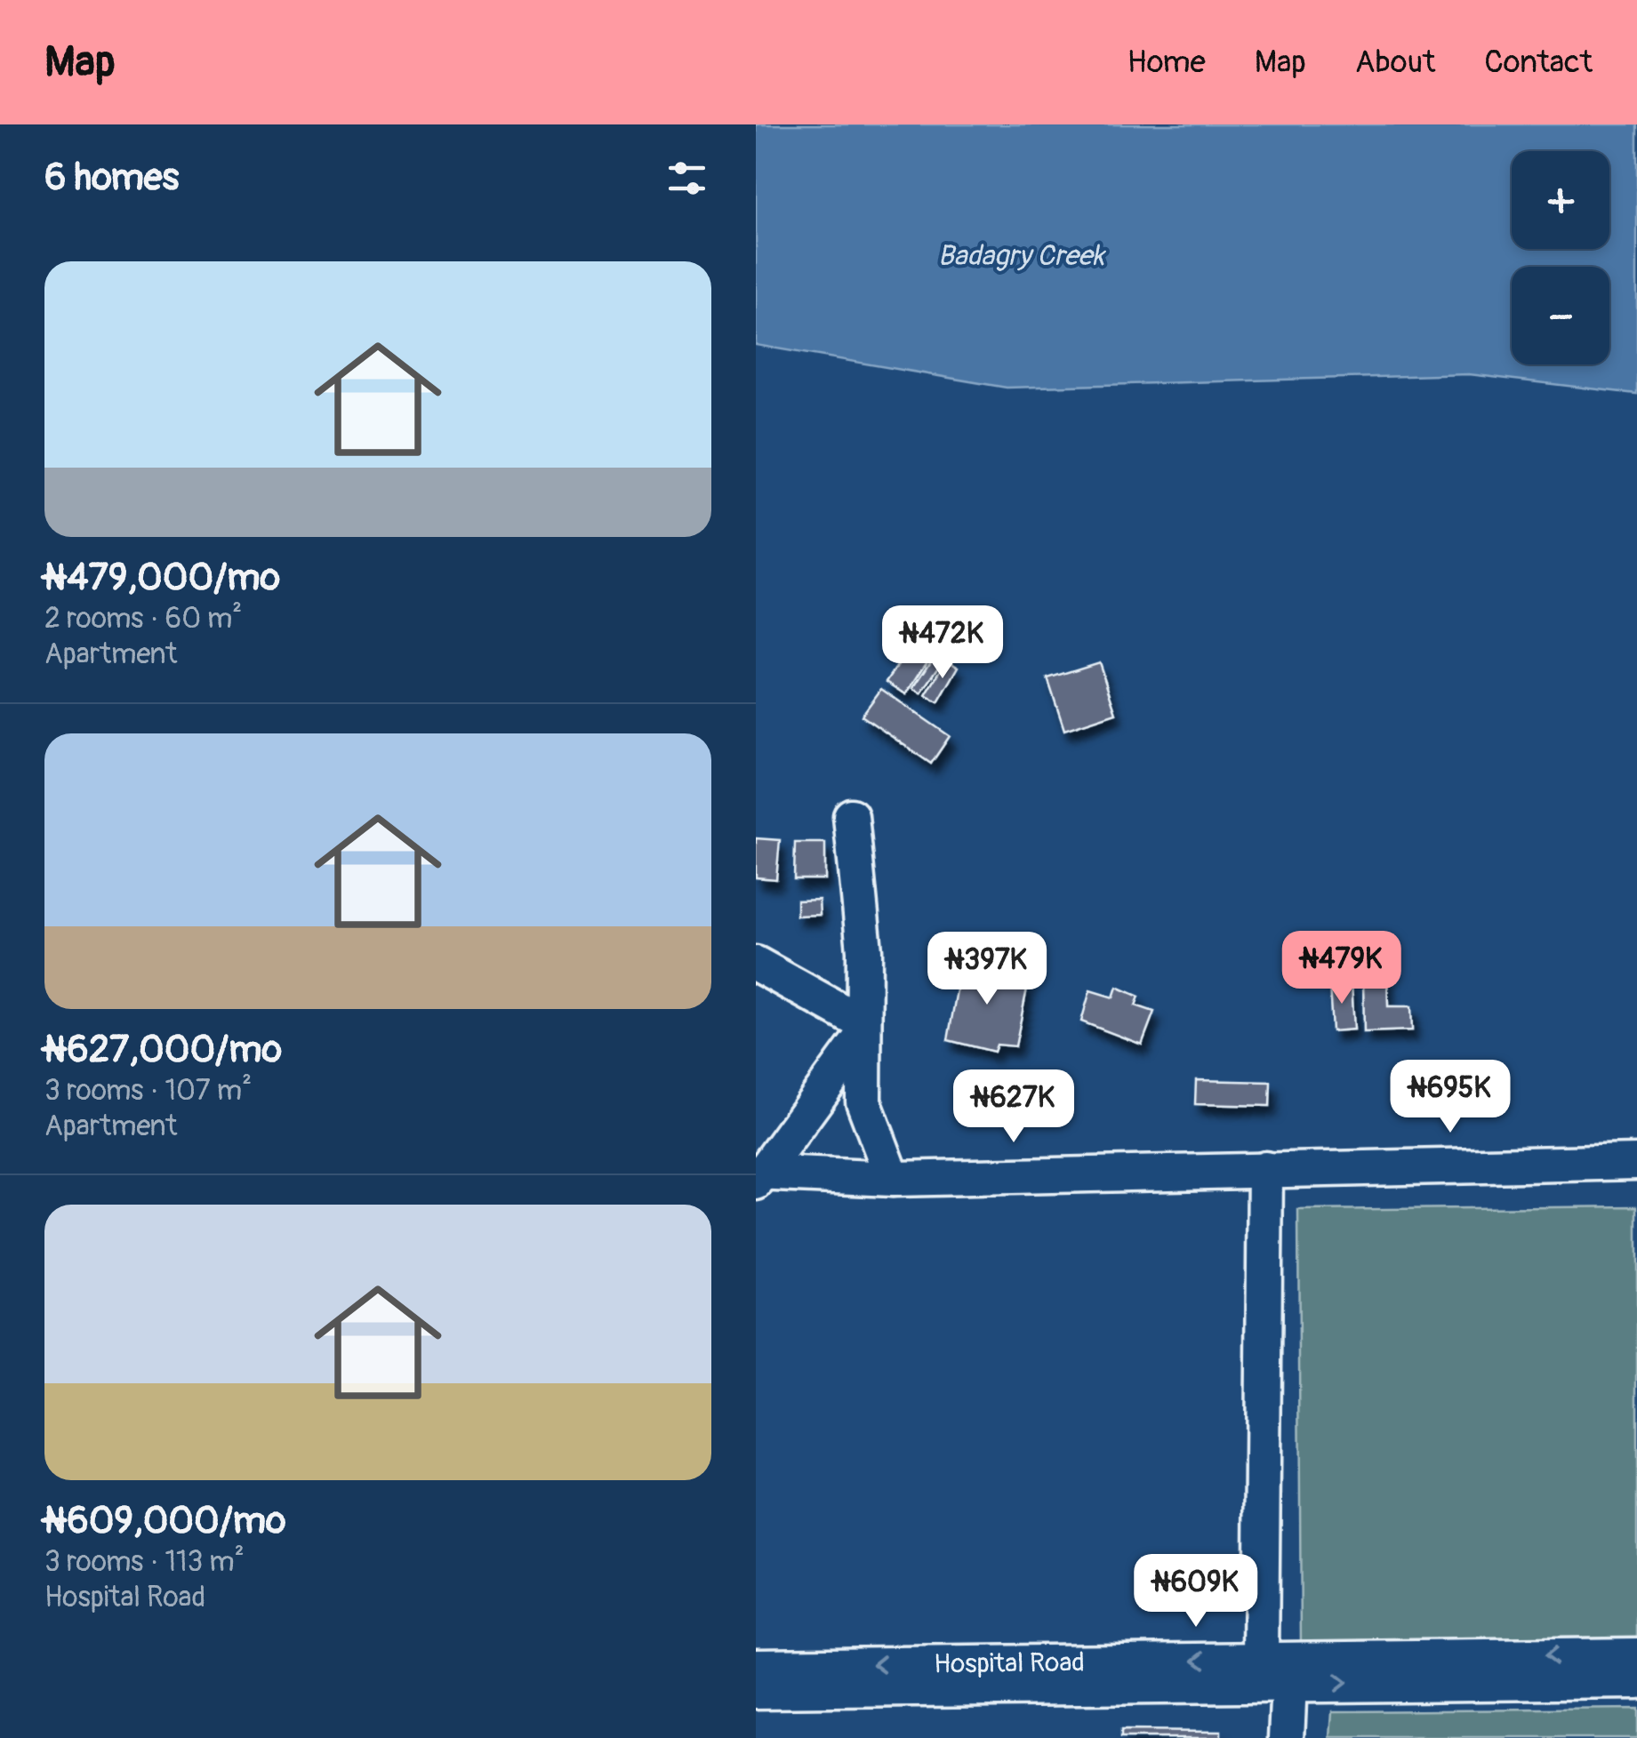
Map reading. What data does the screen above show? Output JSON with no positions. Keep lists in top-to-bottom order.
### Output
{
  "streets": {
    "street": ["Hospital Road"]
  },
  "water": ["Badagry Creek"],
  "page": {
    "header": "Map",
    "nav": [
      "Home",
      "Map",
      "About",
      "Contact"
    ],
    "heading": "6 homes",
    "map_buttons": ["+", "−"],
    "list": [
      {
        "name": "₦479,000/mo",
        "note": "2 rooms · 60 m² · Apartment"
      },
      {
        "name": "₦627,000/mo",
        "note": "3 rooms · 107 m² · Apartment"
      },
      {
        "name": "₦609,000/mo",
        "note": "3 rooms · 113 m² · Hospital Road"
      }
    ],
    "price": [
      "₦472K",
      "₦479K",
      "₦397K",
      "₦695K",
      "₦627K",
      "₦609K"
    ]
  }
}
